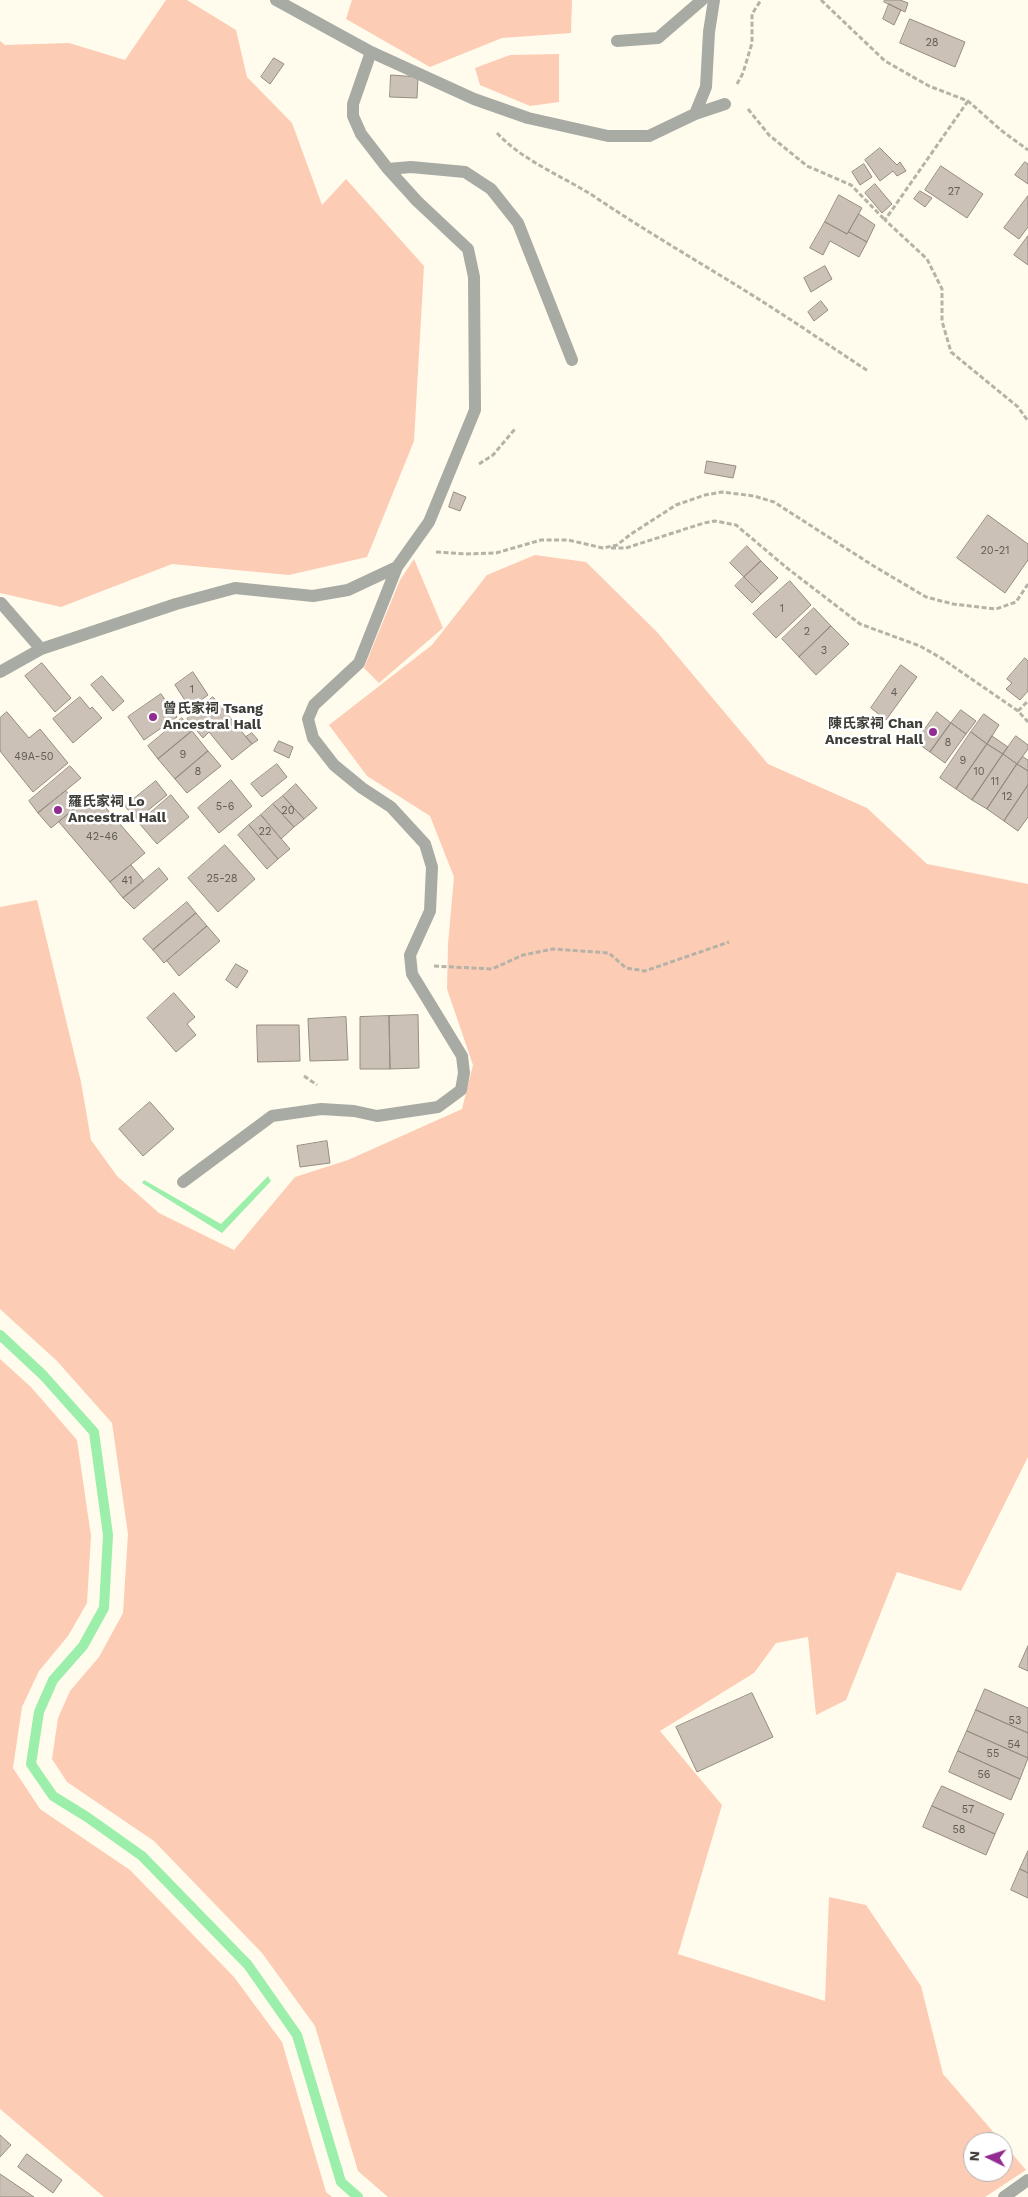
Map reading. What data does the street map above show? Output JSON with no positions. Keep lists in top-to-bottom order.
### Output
{
  "places": ["曾氏家祠 Tsang Ancestral Hall", "陳氏家祠 Chan Ancestral Hall", "羅氏家祠 Lo Ancestral Hall"],
  "house_numbers": [
    "28",
    "27",
    "20-21",
    "1",
    "2",
    "3",
    "1",
    "4",
    "8",
    "9",
    "49A-50",
    "9",
    "8",
    "10",
    "11",
    "12",
    "5-6",
    "20",
    "22",
    "42-46",
    "25-28",
    "41",
    "53",
    "54",
    "55",
    "56",
    "57",
    "58"
  ],
  "north": "left"
}
